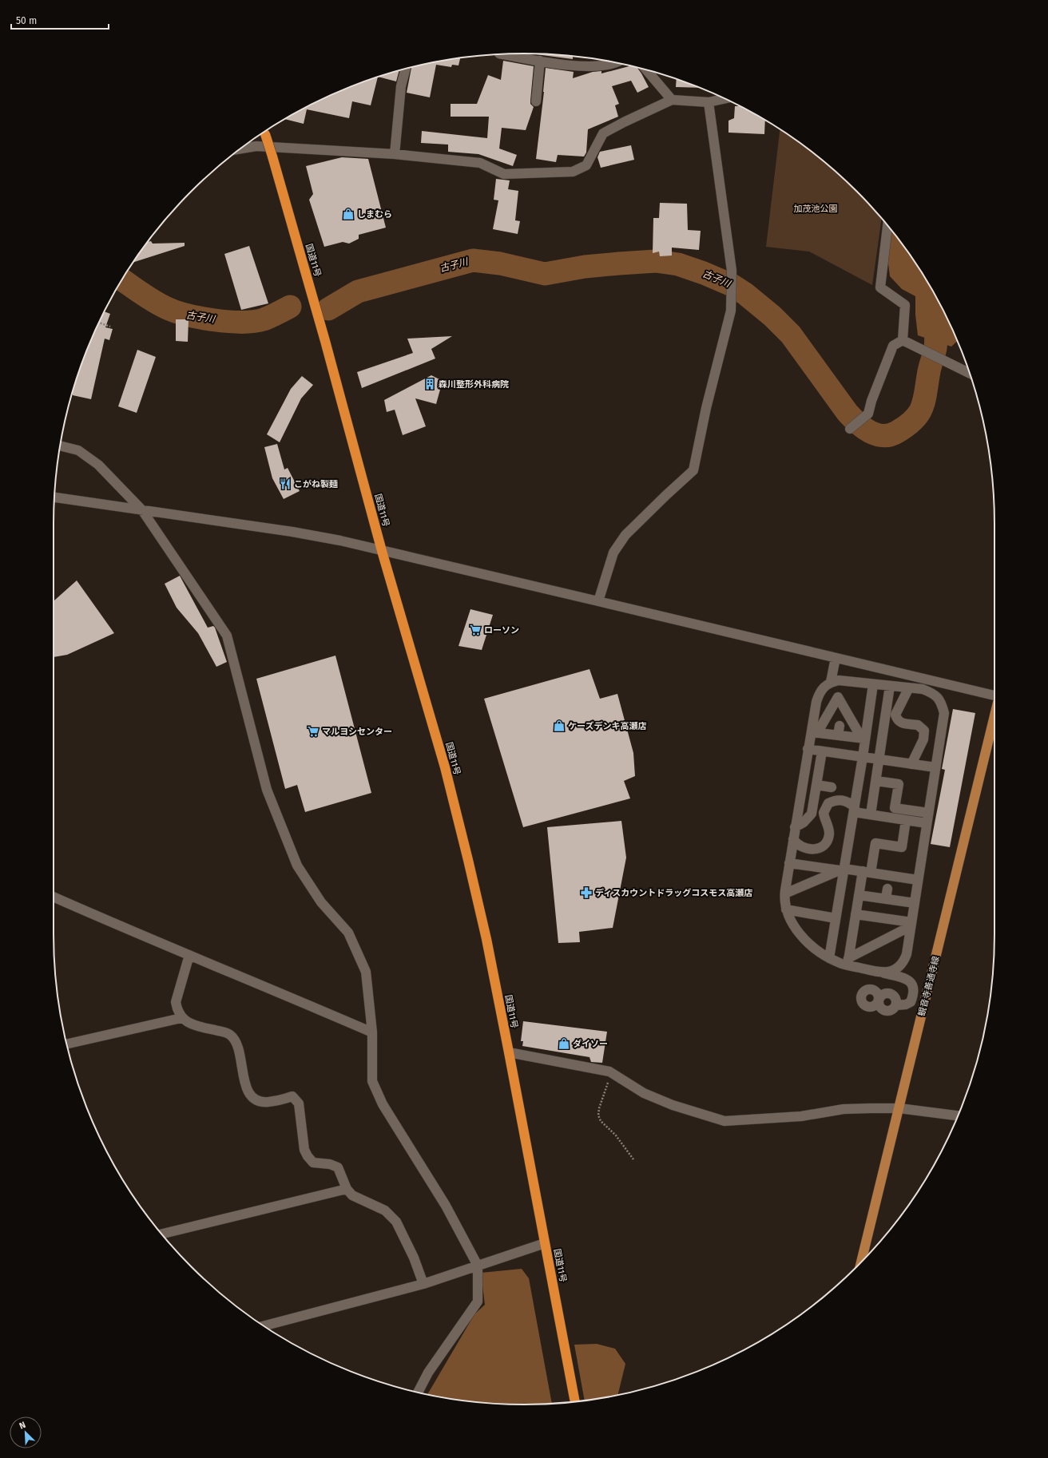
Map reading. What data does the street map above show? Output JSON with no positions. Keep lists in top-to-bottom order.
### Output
{
  "streets": {
    "highway": ["国道11号"],
    "main road": ["観音寺善通寺線"]
  },
  "water": ["古子川"],
  "parks": ["加茂池公園"],
  "places": {
    "shop": ["しまむら", "ケーズデンキ高瀬店", "ダイソー"],
    "building": ["森川整形外科病院"],
    "restaurant": ["こがね製麺"],
    "supermarket": ["ローソン", "マルヨシセンター"],
    "pharmacy": ["ディスカウントドラッグコスモス高瀬店"]
  },
  "scale_bar": "50 m",
  "north": "top left"
}
